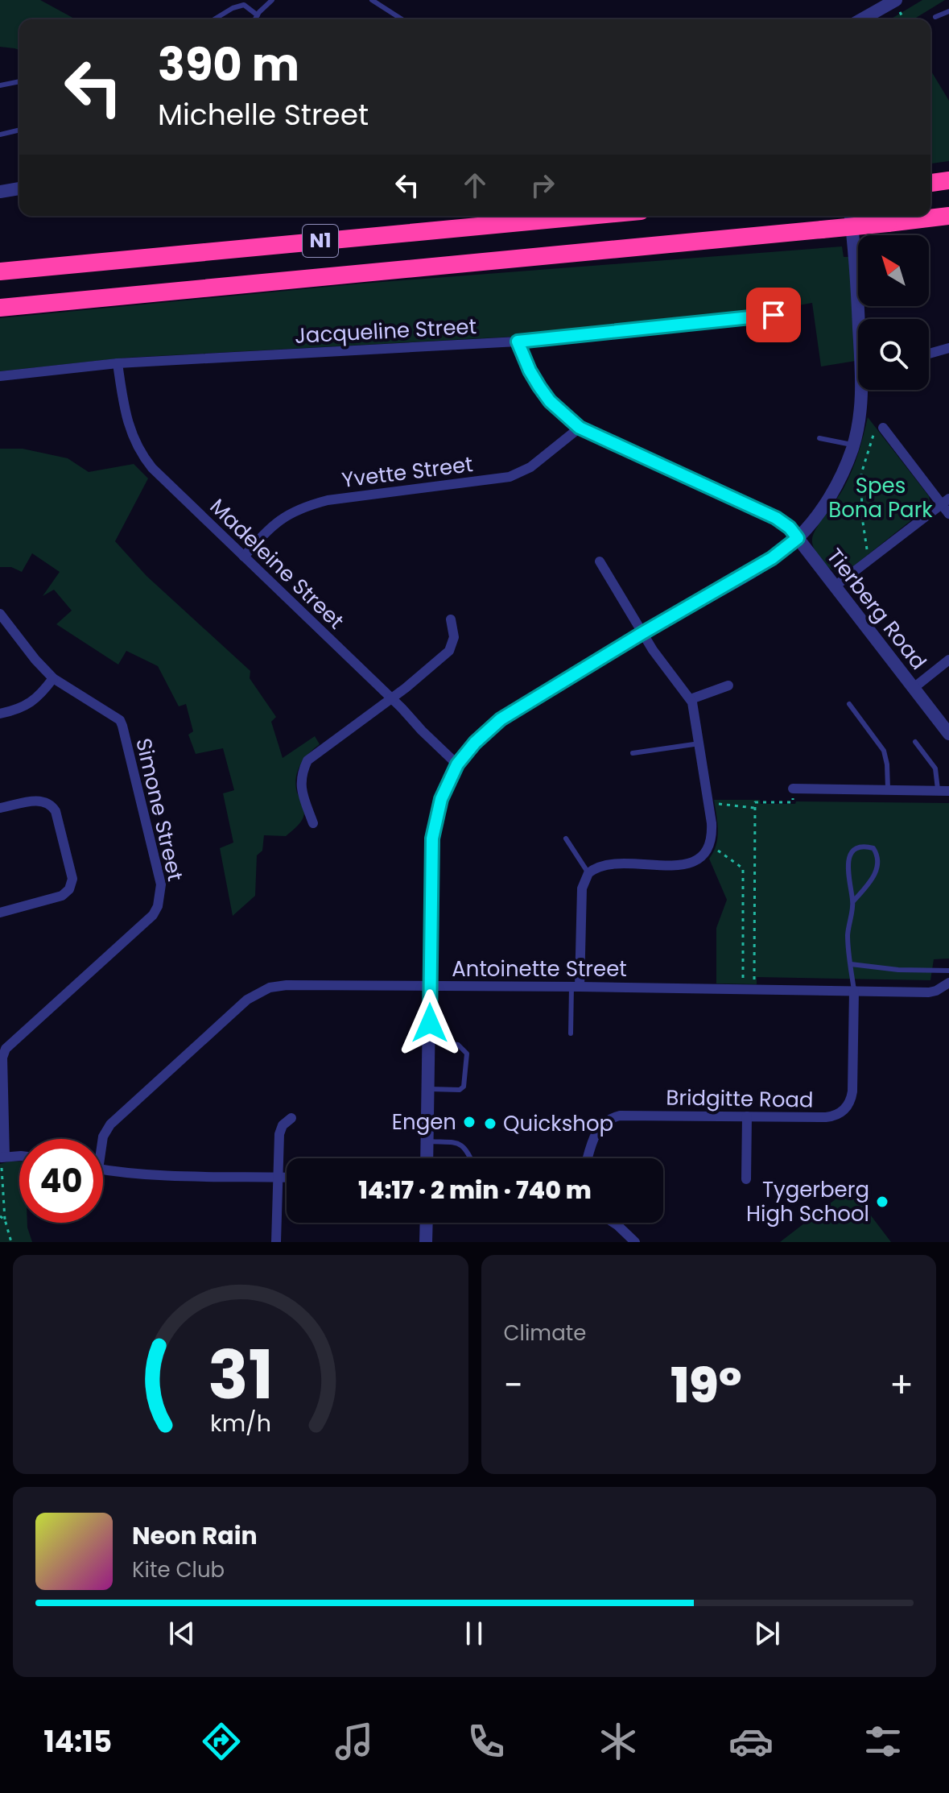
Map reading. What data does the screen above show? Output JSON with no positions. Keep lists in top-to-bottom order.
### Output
{
  "streets": {
    "highway": ["N1"],
    "street": [
      "Jacqueline Street",
      "Yvette Street",
      "Madeleine Street",
      "Tierberg Road",
      "Simone Street",
      "Antoinette Street",
      "Bridgitte Road"
    ]
  },
  "crossings": [
    ["Jacqueline Street", "Madeleine Street"],
    ["Yvette Street", "Madeleine Street"],
    ["Antoinette Street", "Bridgitte Road"]
  ],
  "parks": ["Spes Bona Park"],
  "places": ["Engen", "Quickshop", "Tygerberg High School"],
  "north": "top left",
  "page": {
    "turn": ["390 m", "Michelle Street"],
    "limit": "40",
    "trip": "14:17 · 2 min · 740 m",
    "tile": "Climate",
    "heat": ["−", "19°", "+"],
    "song": ["Neon Rain", "Kite Club"],
    "tabs": "14:15",
    "gauge": ["31", "km/h"]
  }
}
